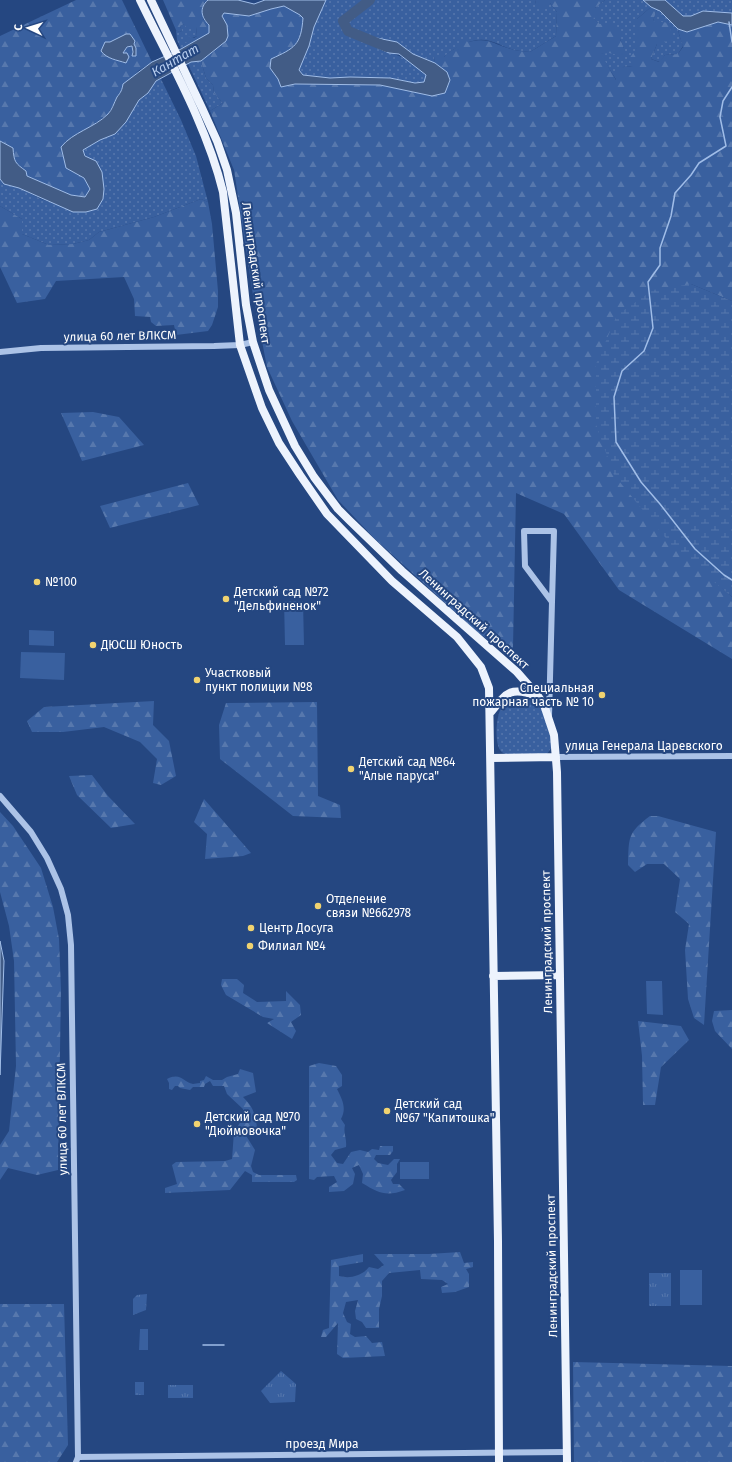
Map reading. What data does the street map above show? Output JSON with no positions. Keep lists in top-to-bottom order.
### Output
{
  "streets": {
    "main road": ["Ленинградский проспект"],
    "street": ["улица 60 лет ВЛКСМ", "улица Генерала Царевского", "проезд Мира"]
  },
  "crossings": [
    ["Ленинградский проспект", "улица 60 лет ВЛКСМ"],
    ["Ленинградский проспект", "улица Генерала Царевского"],
    ["Ленинградский проспект", "проезд Мира"],
    ["улица 60 лет ВЛКСМ", "проезд Мира"]
  ],
  "water": ["Кантат"],
  "places": [
    "№100",
    "Детский сад №72 \"Дельфиненок\"",
    "ДЮСШ Юность",
    "Участковый пункт полиции №8",
    "Специальная пожарная часть № 10",
    "Детский сад №64 \"Алые паруса\"",
    "Отделение связи №662978",
    "Центр Досуга",
    "Филиал №4",
    "Детский сад №67 \"Капитошка\"",
    "Детский сад №70 \"Дюймовочка\""
  ],
  "north": "left"
}
